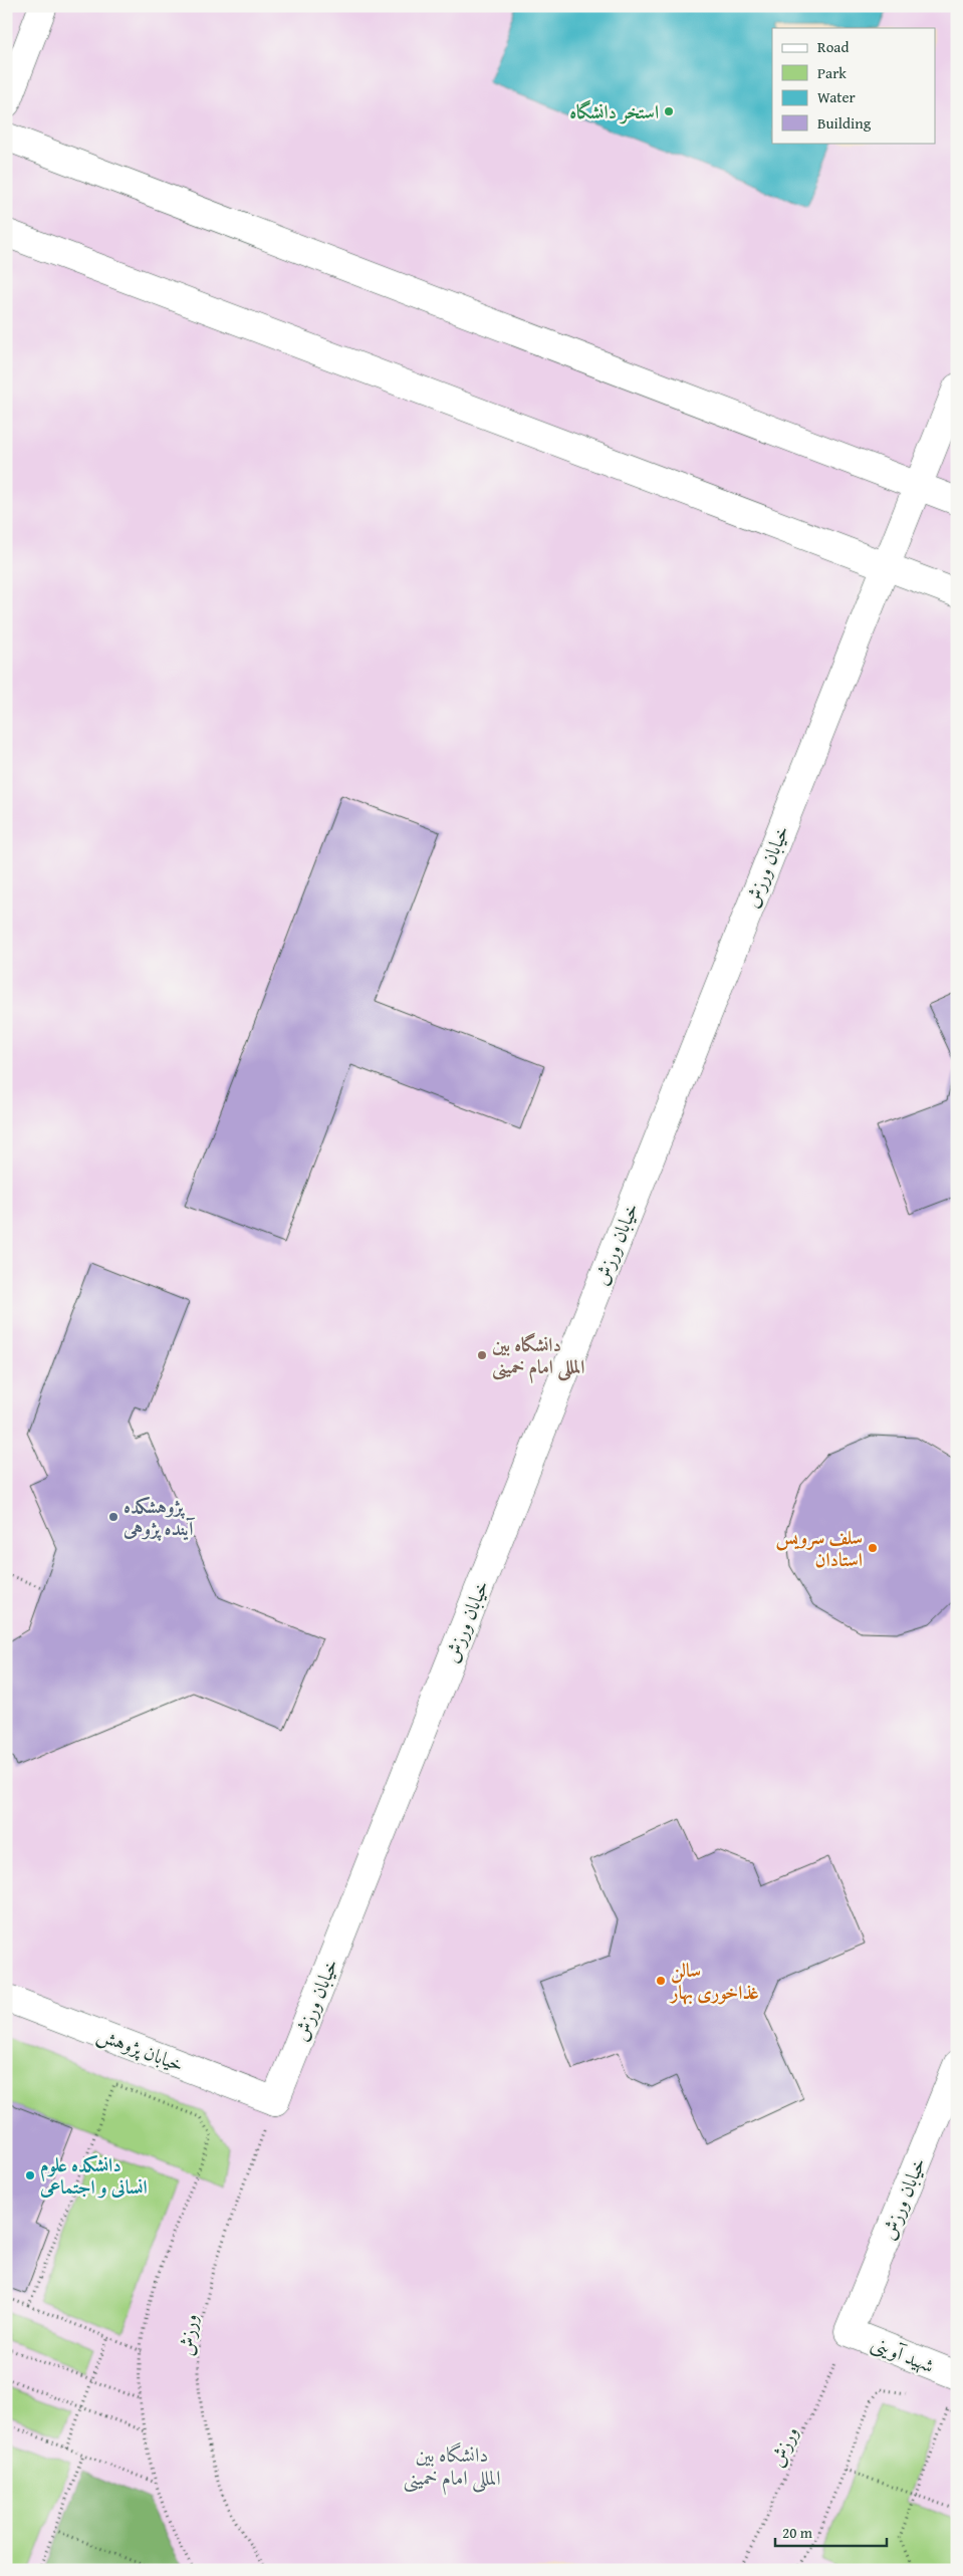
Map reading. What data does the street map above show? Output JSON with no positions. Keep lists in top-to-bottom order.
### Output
{
  "streets": {
    "street": ["خیابان ورزش", "خیابان پژوهش", "شهید آوینی"],
    "path": ["ورزش"]
  },
  "crossings": [
    ["خیابان ورزش", "خیابان پژوهش"],
    ["خیابان ورزش", "ورزش"],
    ["خیابان ورزش", "شهید آوینی"],
    ["خیابان پژوهش", "ورزش"],
    ["ورزش", "شهید آوینی"]
  ],
  "districts": ["دانشگاه بین المللی امام خمینی"],
  "places": [
    "استخر دانشگاه",
    "دانشگاه بین المللی امام خمینی",
    "پژوهشکده آینده پژوهی",
    "سلف سرویس استادان",
    "سالن غذاخوری بهار",
    "دانشکده علوم انسانی و اجتماعی"
  ],
  "legend": [
    "Road",
    "Park",
    "Water",
    "Building"
  ],
  "scale_bar": "20 m"
}
